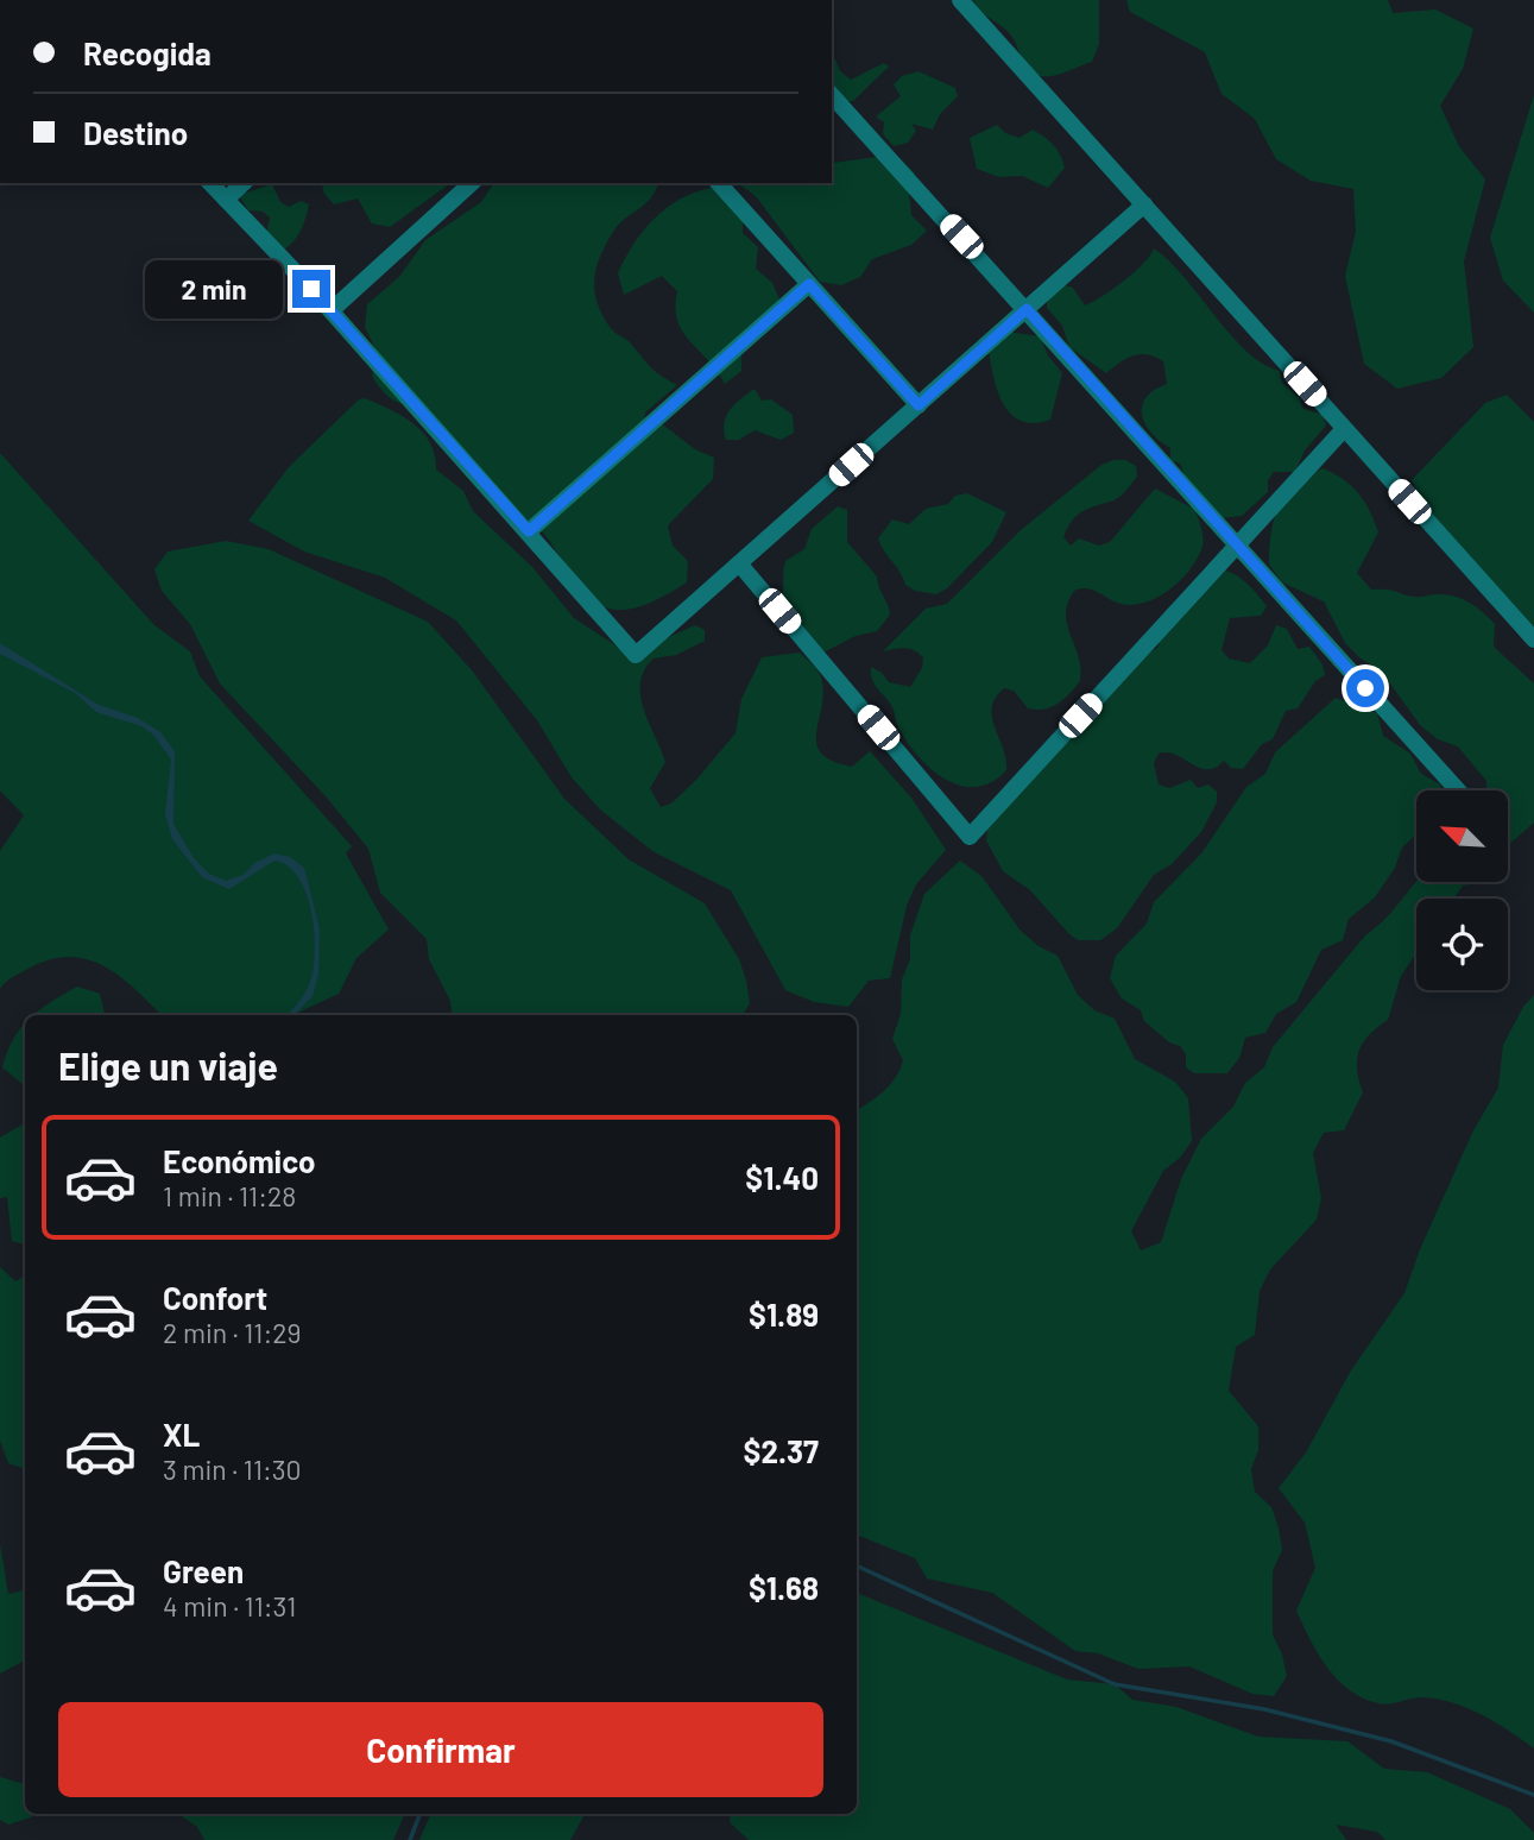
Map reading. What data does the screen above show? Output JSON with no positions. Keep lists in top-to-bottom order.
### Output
{
  "north": "top left",
  "page": {
    "banner": ["Recogida", "Destino"],
    "bubble": "2 min",
    "heading": "Elige un viaje",
    "list": [
      {
        "name": "Económico",
        "note": "1 min · 11:28",
        "value": "$1.40"
      },
      {
        "name": "Confort",
        "note": "2 min · 11:29",
        "value": "$1.89"
      },
      {
        "name": "XL",
        "note": "3 min · 11:30",
        "value": "$2.37"
      },
      {
        "name": "Green",
        "note": "4 min · 11:31",
        "value": "$1.68"
      }
    ],
    "buttons": "Confirmar"
  }
}
